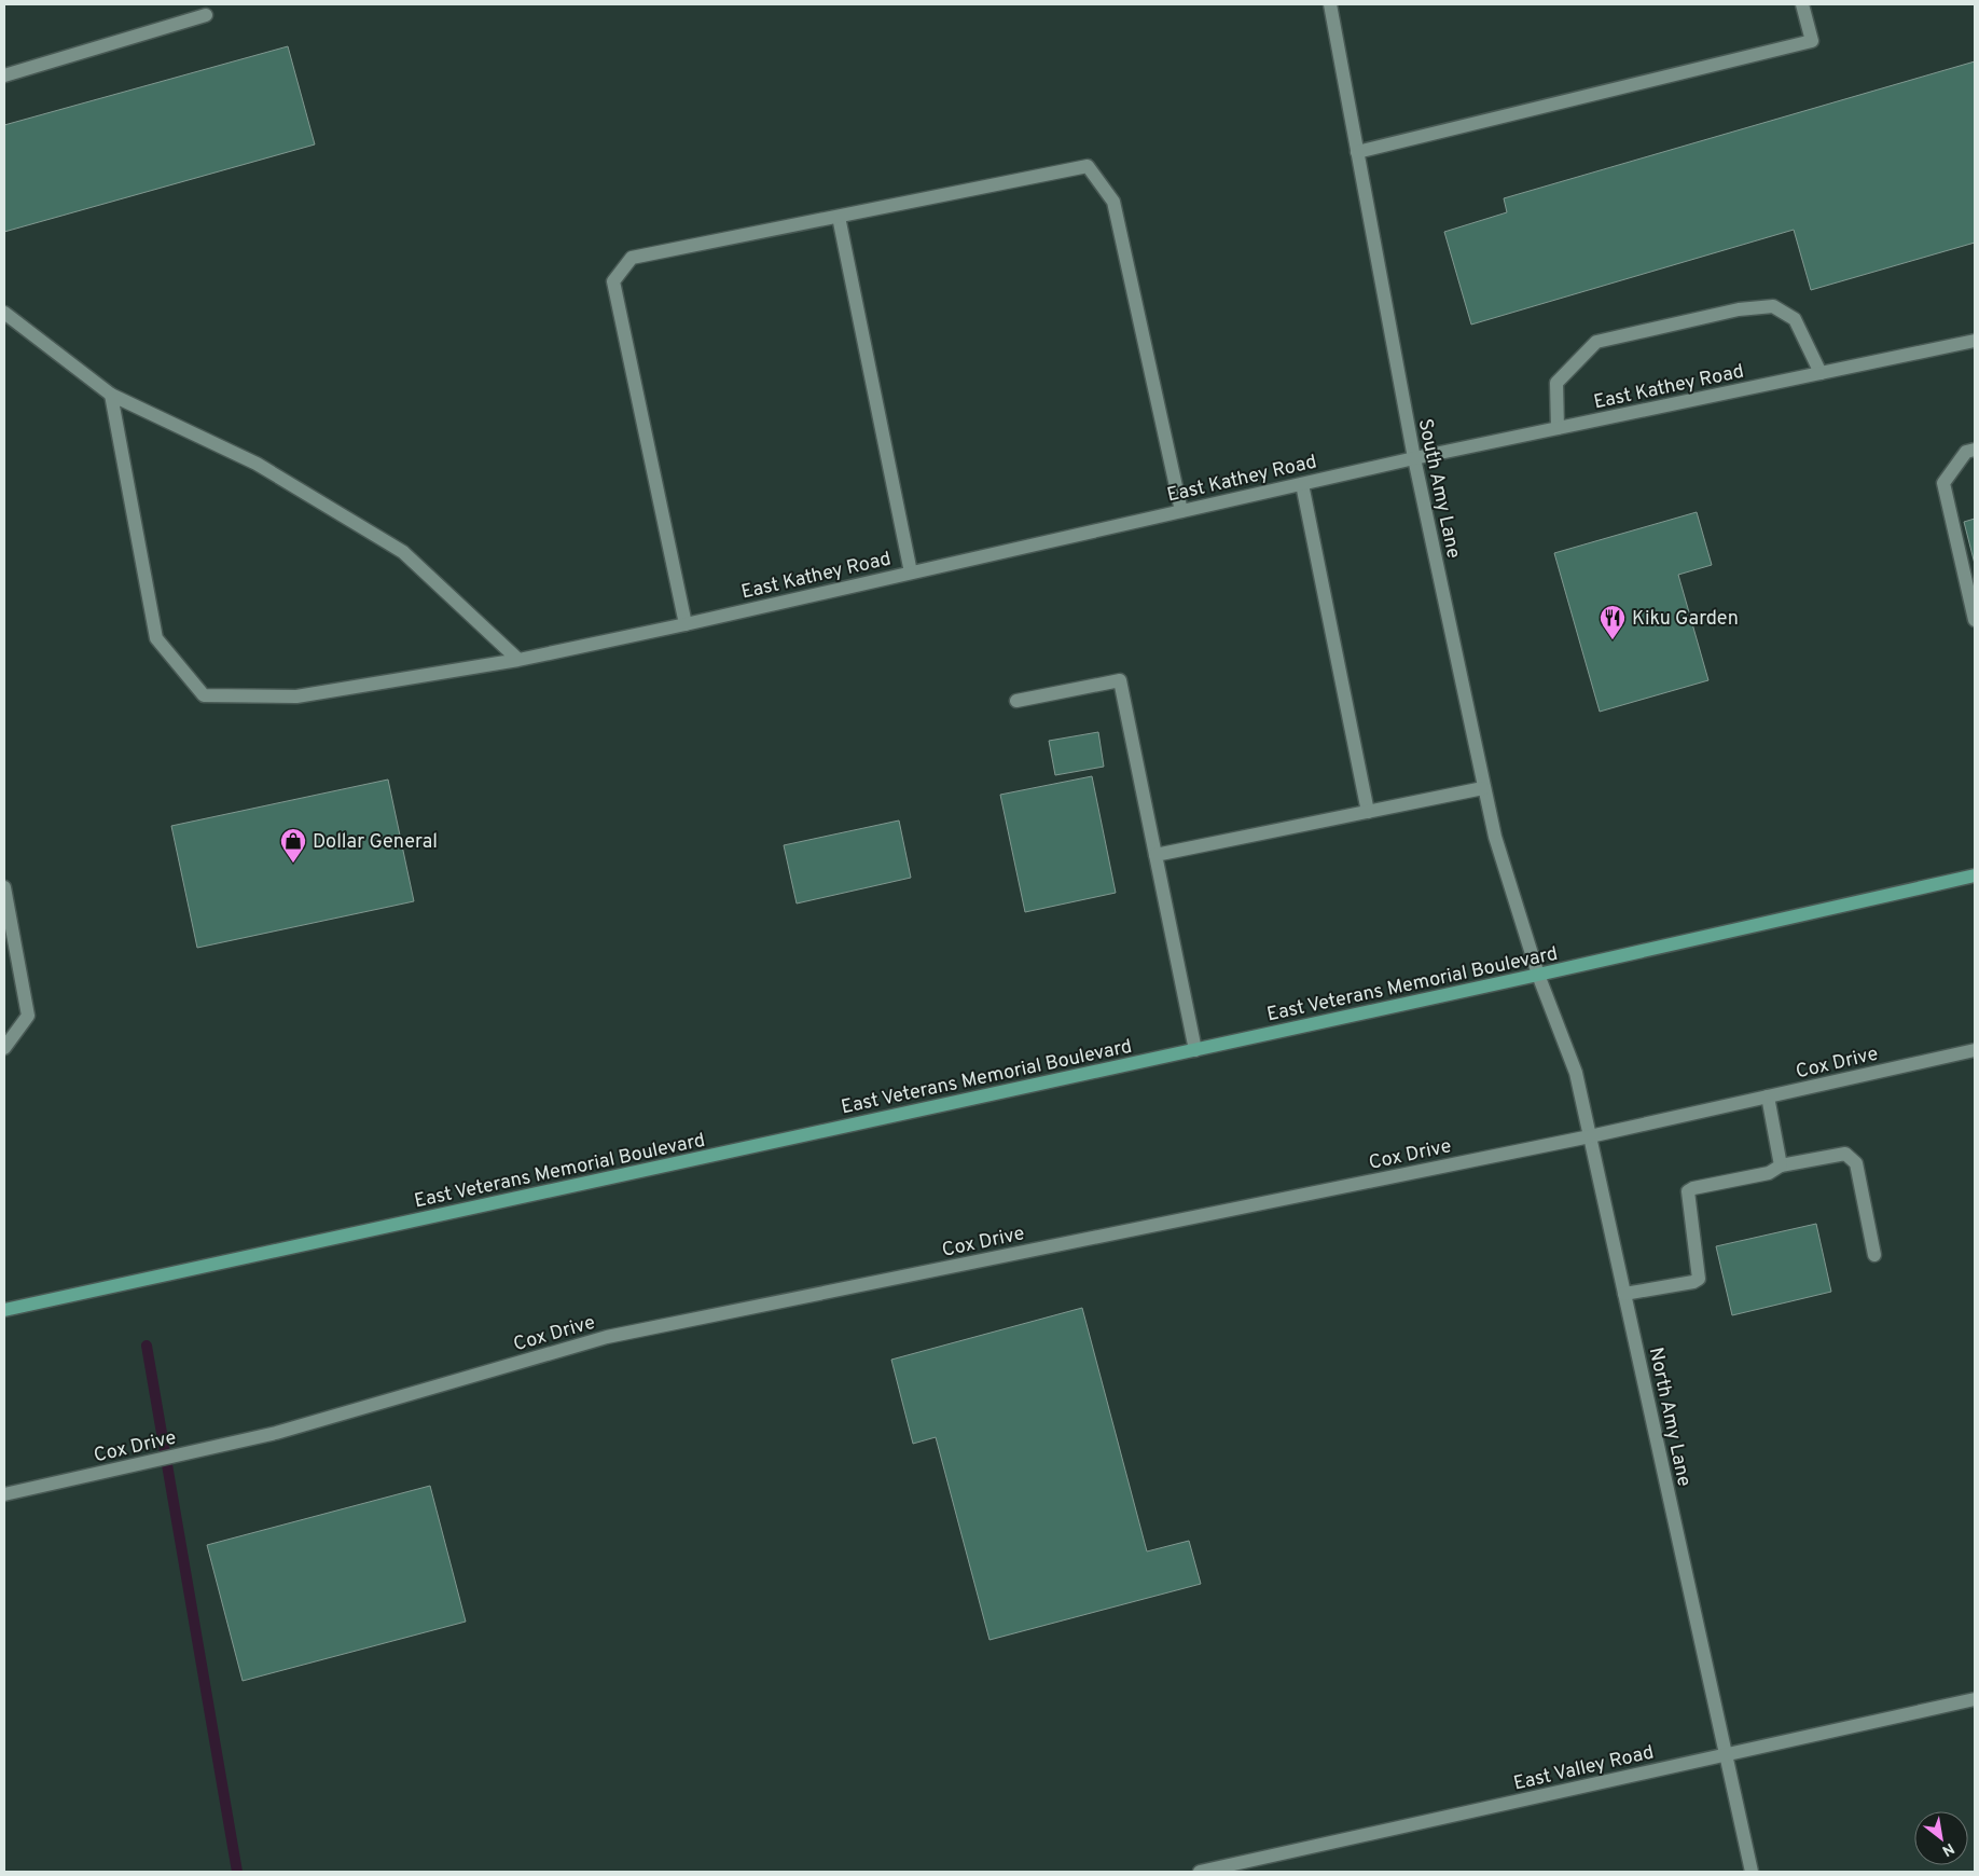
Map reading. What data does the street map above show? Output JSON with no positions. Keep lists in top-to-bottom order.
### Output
{
  "streets": {
    "main road": ["East Veterans Memorial Boulevard"],
    "street": [
      "East Kathey Road",
      "South Amy Lane",
      "Cox Drive",
      "North Amy Lane",
      "East Valley Road"
    ]
  },
  "crossings": [
    ["East Kathey Road", "South Amy Lane"],
    ["South Amy Lane", "East Veterans Memorial Boulevard"],
    ["South Amy Lane", "North Amy Lane"],
    ["East Veterans Memorial Boulevard", "North Amy Lane"],
    ["Cox Drive", "North Amy Lane"],
    ["North Amy Lane", "East Valley Road"]
  ],
  "places": {
    "restaurant": ["Kiku Garden"],
    "shop": ["Dollar General"]
  },
  "north": "bottom right"
}
